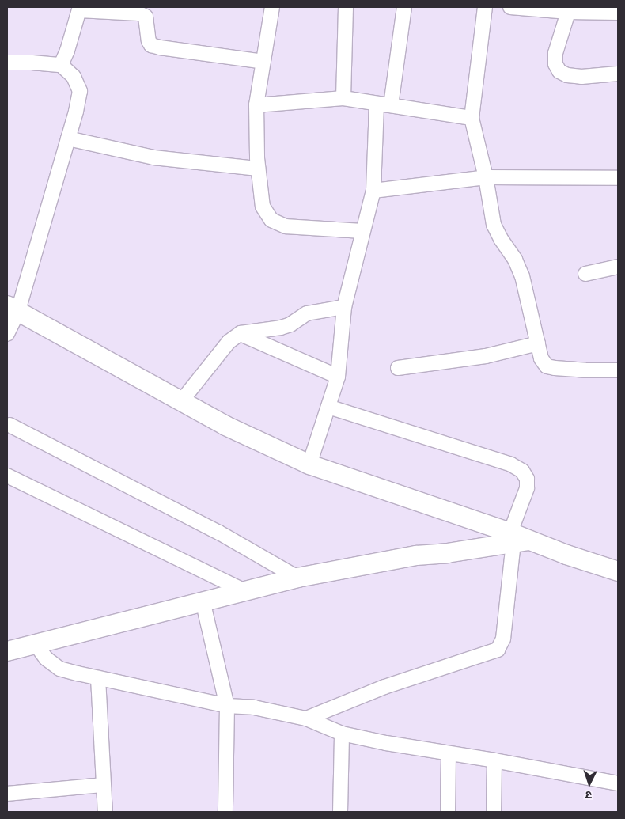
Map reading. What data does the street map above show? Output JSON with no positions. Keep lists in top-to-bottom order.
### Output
{
  "north": "bottom"
}
